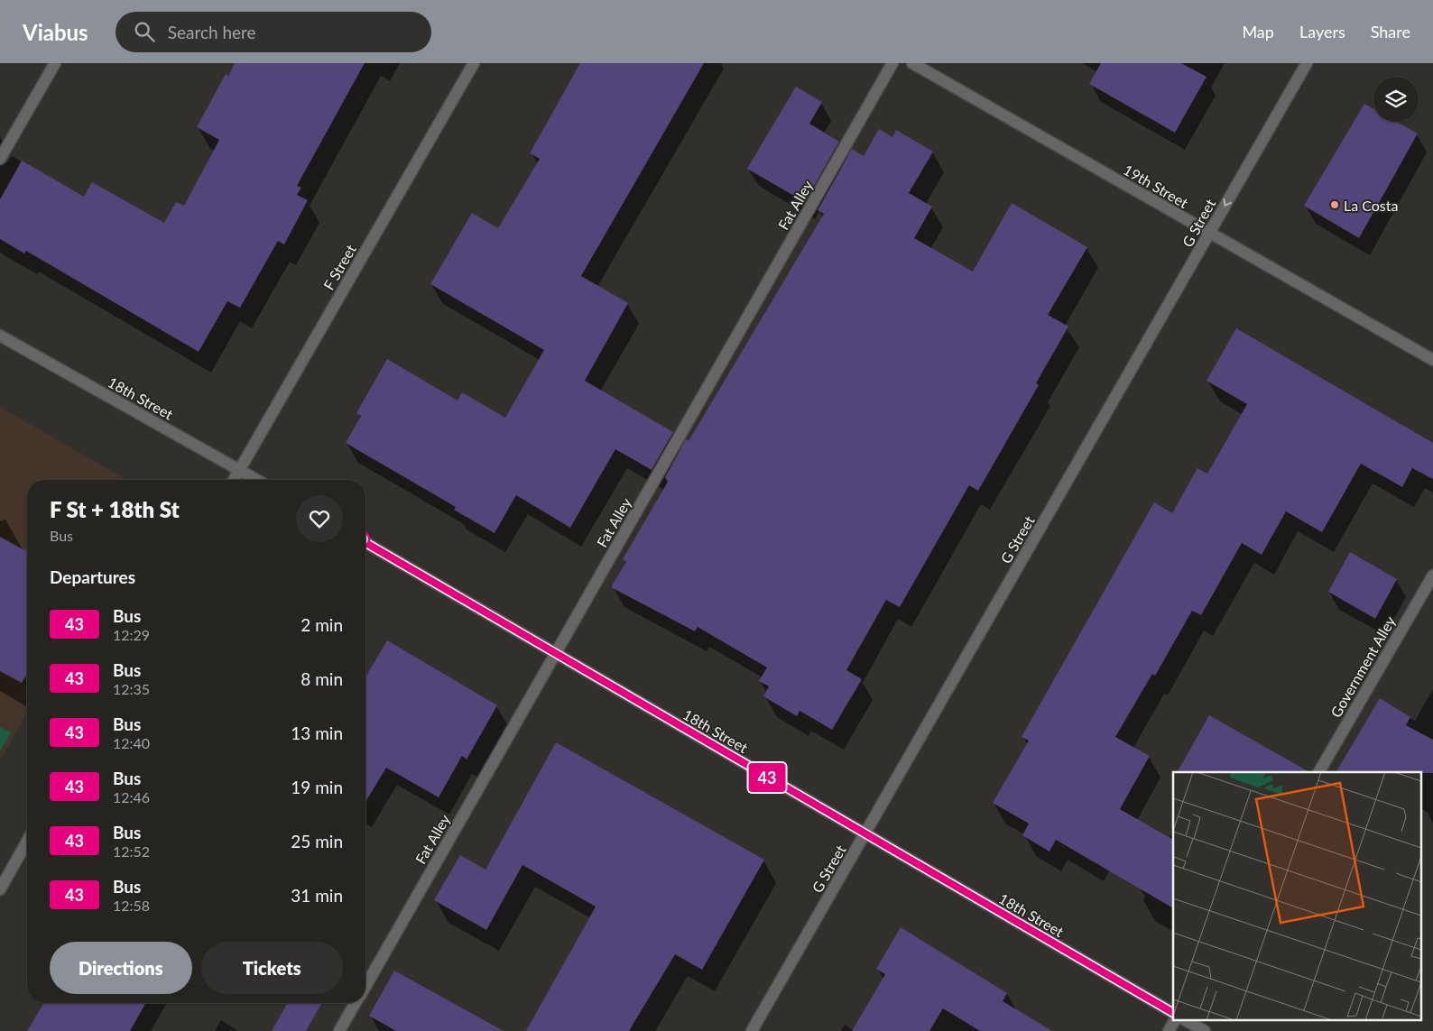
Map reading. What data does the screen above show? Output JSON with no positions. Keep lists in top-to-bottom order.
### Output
{
  "streets": {
    "street": [
      "19th Street",
      "Fat Alley",
      "G Street",
      "F Street",
      "18th Street",
      "Government Alley"
    ]
  },
  "crossings": [
    ["19th Street", "G Street"],
    ["Fat Alley", "18th Street"],
    ["G Street", "18th Street"],
    ["F Street", "18th Street"]
  ],
  "places": ["La Costa"],
  "lines": ["bus line 43"],
  "page": {
    "header": "Viabus",
    "search": "Search here",
    "nav": ["Map", "Layers", "Share"],
    "on_map": "43",
    "heading": [
      ["F St + 18th St", "Bus"],
      "Departures"
    ],
    "list": [
      {
        "mark": "43",
        "name": "Bus",
        "note": "12:29",
        "value": "2 min"
      },
      {
        "mark": "43",
        "name": "Bus",
        "note": "12:35",
        "value": "8 min"
      },
      {
        "mark": "43",
        "name": "Bus",
        "note": "12:40",
        "value": "13 min"
      },
      {
        "mark": "43",
        "name": "Bus",
        "note": "12:46",
        "value": "19 min"
      },
      {
        "mark": "43",
        "name": "Bus",
        "note": "12:52",
        "value": "25 min"
      },
      {
        "mark": "43",
        "name": "Bus",
        "note": "12:58",
        "value": "31 min"
      }
    ],
    "buttons": ["Directions", "Tickets"]
  }
}
